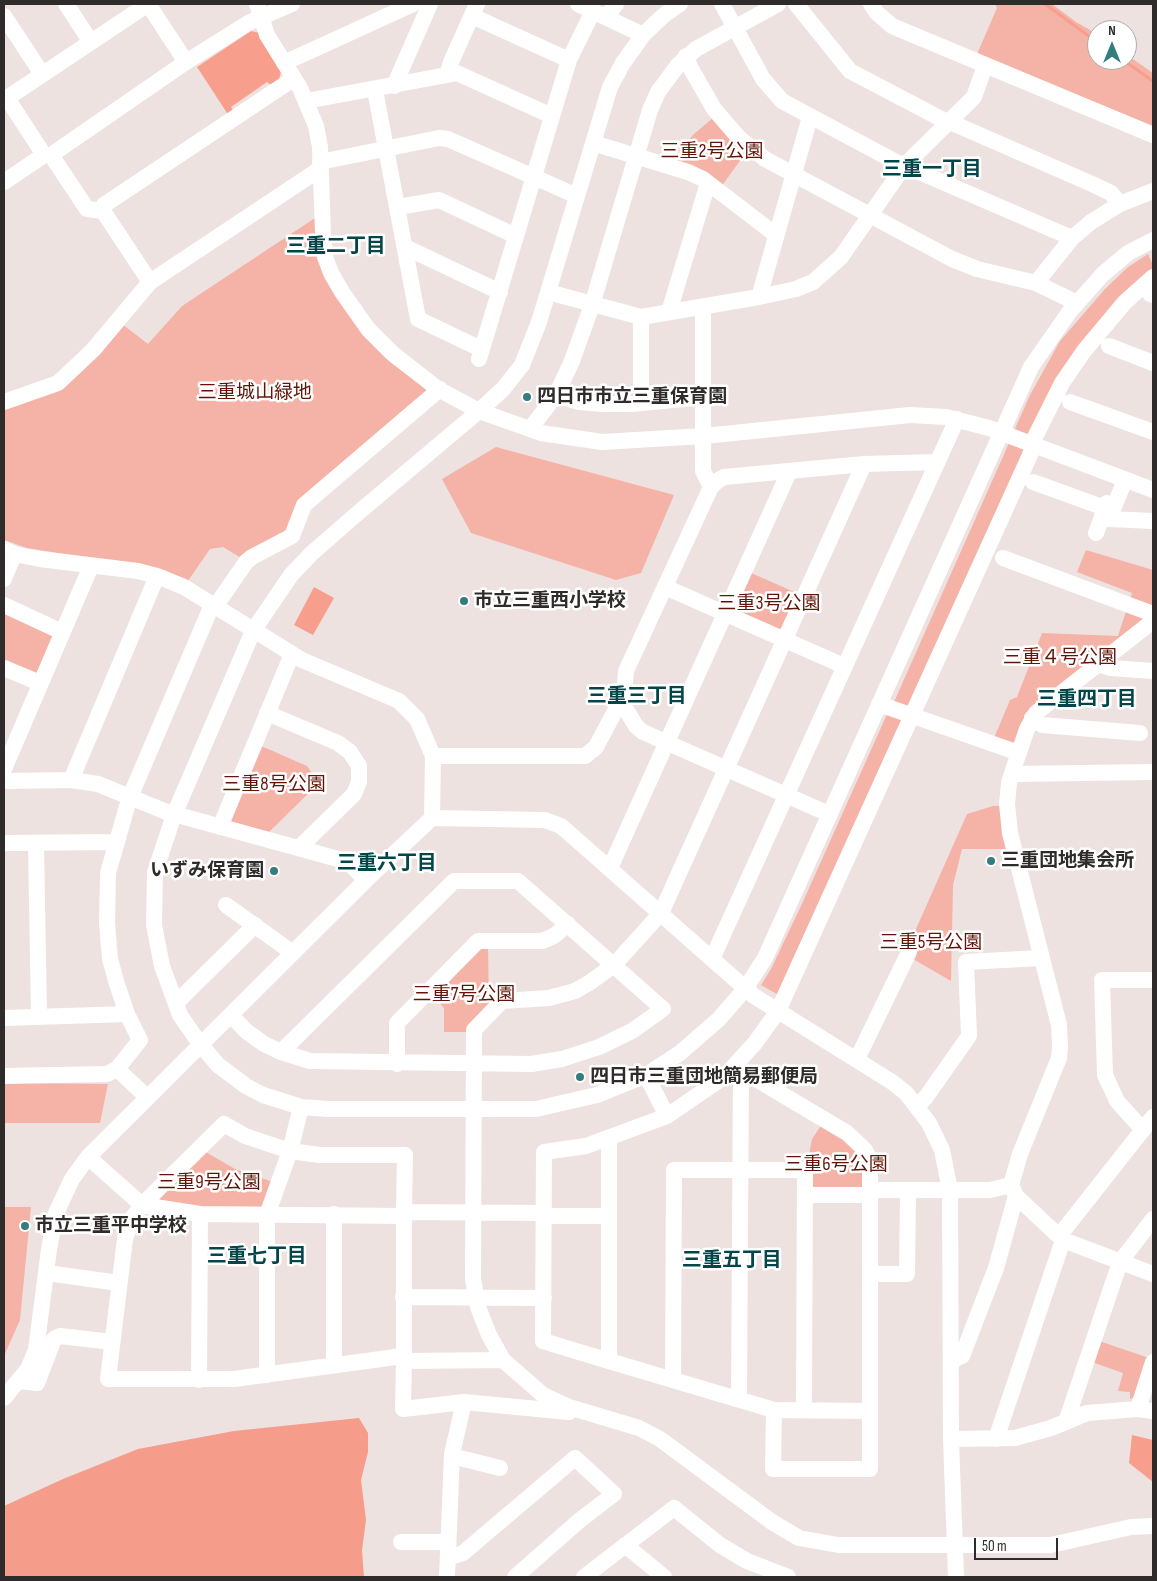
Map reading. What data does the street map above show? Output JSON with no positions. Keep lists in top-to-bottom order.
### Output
{
  "districts": [
    "三重一丁目",
    "三重二丁目",
    "三重三丁目",
    "三重四丁目",
    "三重六丁目",
    "三重七丁目",
    "三重五丁目"
  ],
  "parks": [
    "三重2号公園",
    "三重城山緑地",
    "三重3号公園",
    "三重４号公園",
    "三重8号公園",
    "三重5号公園",
    "三重7号公園",
    "三重6号公園",
    "三重9号公園"
  ],
  "places": [
    "四日市市立三重保育園",
    "市立三重西小学校",
    "三重団地集会所",
    "いずみ保育園",
    "四日市三重団地簡易郵便局",
    "市立三重平中学校"
  ],
  "scale_bar": "50 m",
  "north": "top"
}
